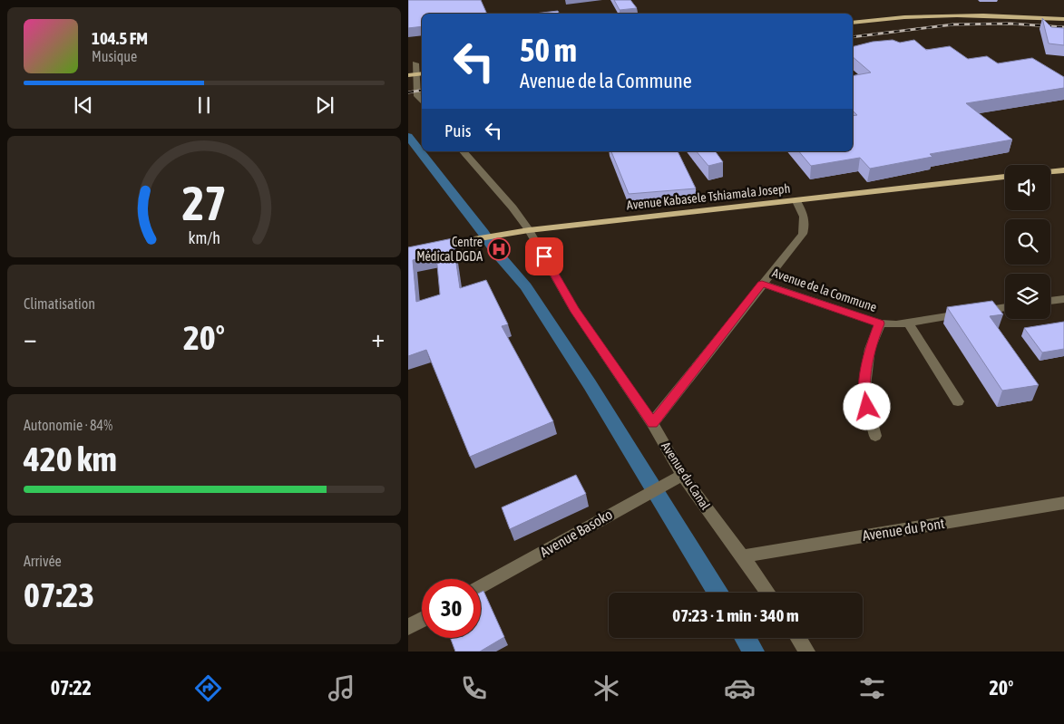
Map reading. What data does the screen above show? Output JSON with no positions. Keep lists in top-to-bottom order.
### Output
{
  "streets": {
    "main road": ["Avenue Kabasele Tshiamala Joseph"],
    "street": [
      "Avenue de la Commune",
      "Avenue du Canal",
      "Avenue du Pont",
      "Avenue Basoko"
    ]
  },
  "crossings": [
    ["Avenue Kabasele Tshiamala Joseph", "Avenue du Canal"],
    ["Avenue du Canal", "Avenue du Pont"],
    ["Avenue du Canal", "Avenue Basoko"]
  ],
  "places": {
    "hospital": ["Centre Médical DGDA"]
  },
  "page": {
    "turn": ["50 m", "Avenue de la Commune"],
    "song": ["104.5 FM", "Musique"],
    "then": "Puis",
    "tile": [
      "Climatisation",
      ["Autonomie · 84%", "420 km"],
      ["Arrivée", "07:23"]
    ],
    "heat": ["−", "20°", "+"],
    "limit": "30",
    "trip": "07:23 · 1 min · 340 m",
    "tabs": ["07:22", "20°"],
    "gauge": ["27", "km/h"]
  }
}
